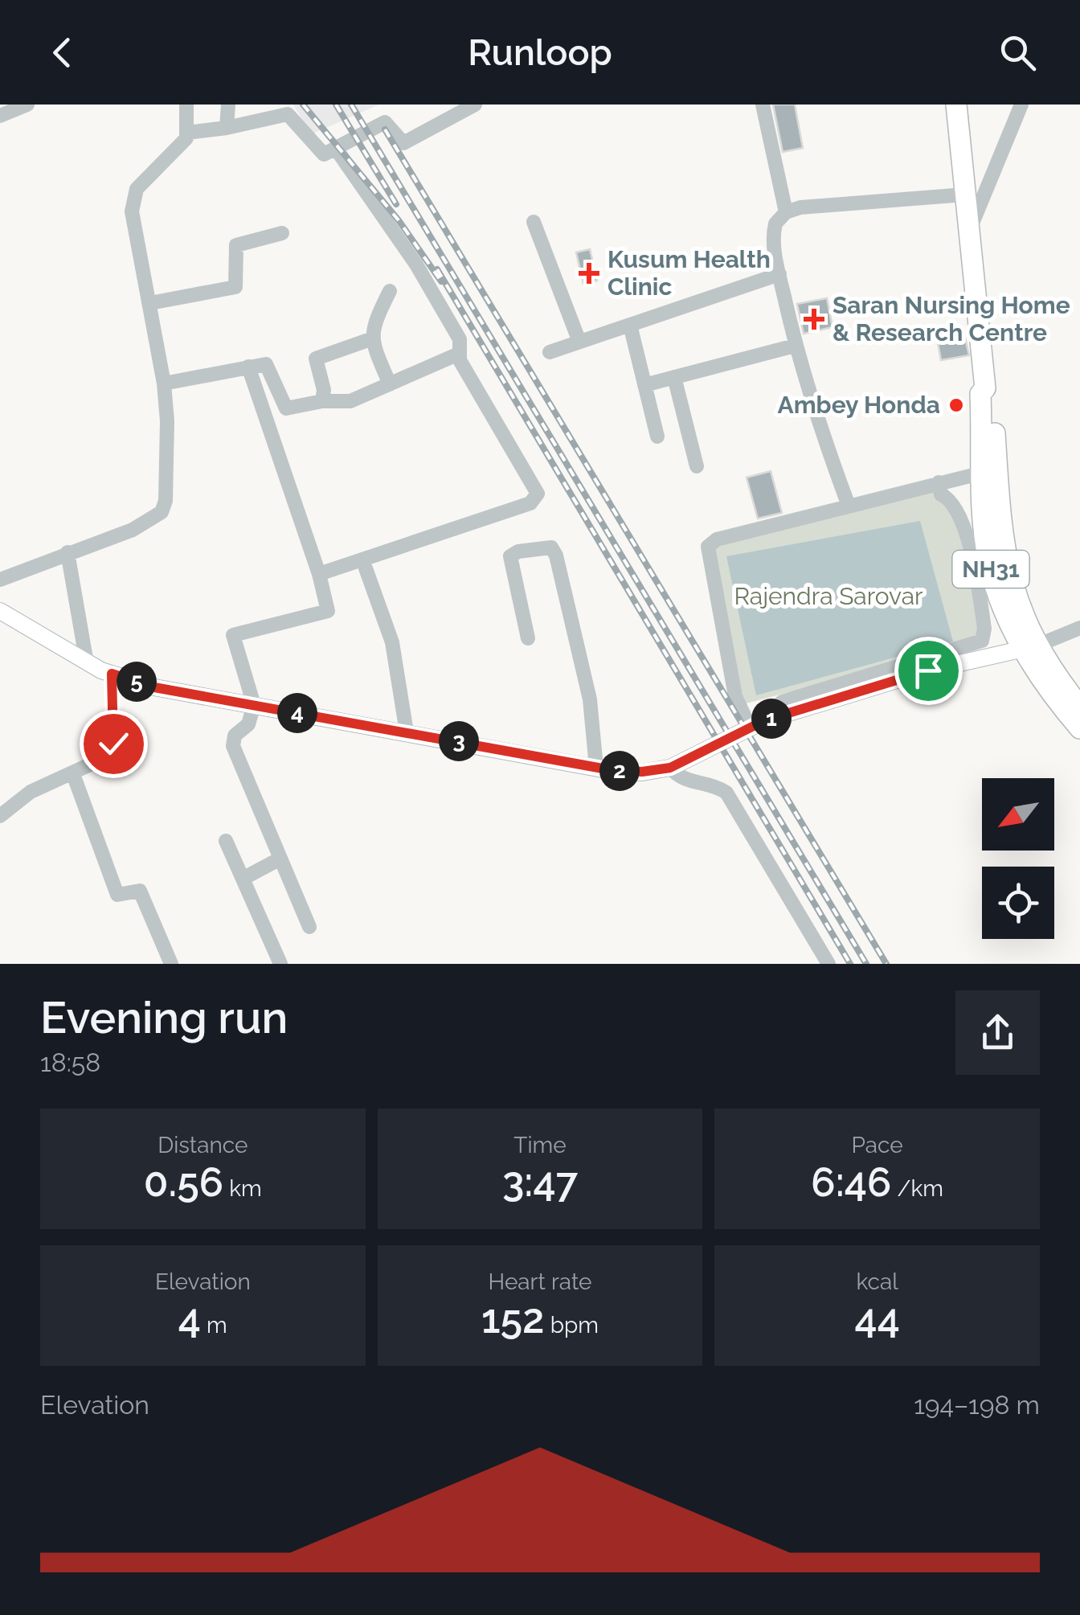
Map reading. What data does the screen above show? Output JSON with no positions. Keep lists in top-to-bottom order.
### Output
{
  "streets": {
    "highway": ["NH31"]
  },
  "parks": ["Rajendra Sarovar"],
  "places": {
    "health": ["Kusum Health Clinic", "Saran Nursing Home & Research Centre"],
    "other": ["Ambey Honda"]
  },
  "north": "bottom left",
  "page": {
    "header": "Runloop",
    "pins": [
      "5",
      "4",
      "1",
      "3",
      "2"
    ],
    "heading": ["Evening run", "18:58"],
    "stats": [
      ["Distance", "0.56 km"],
      ["Time", "3:47"],
      ["Pace", "6:46 /km"],
      ["Elevation", "4 m"],
      ["Heart rate", "152 bpm"],
      ["kcal", "44"]
    ],
    "chart": ["Elevation", "194–198 m"]
  }
}
